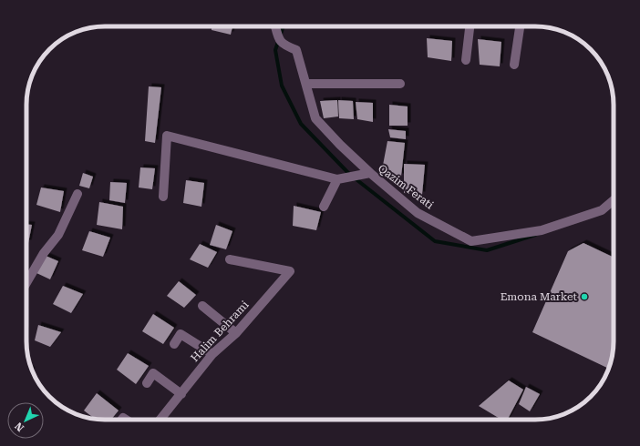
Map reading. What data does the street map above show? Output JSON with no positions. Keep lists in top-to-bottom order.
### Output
{
  "streets": {
    "street": ["Qazim Ferati", "Halim Behrami"]
  },
  "places": ["Emona Market"],
  "north": "bottom left"
}
